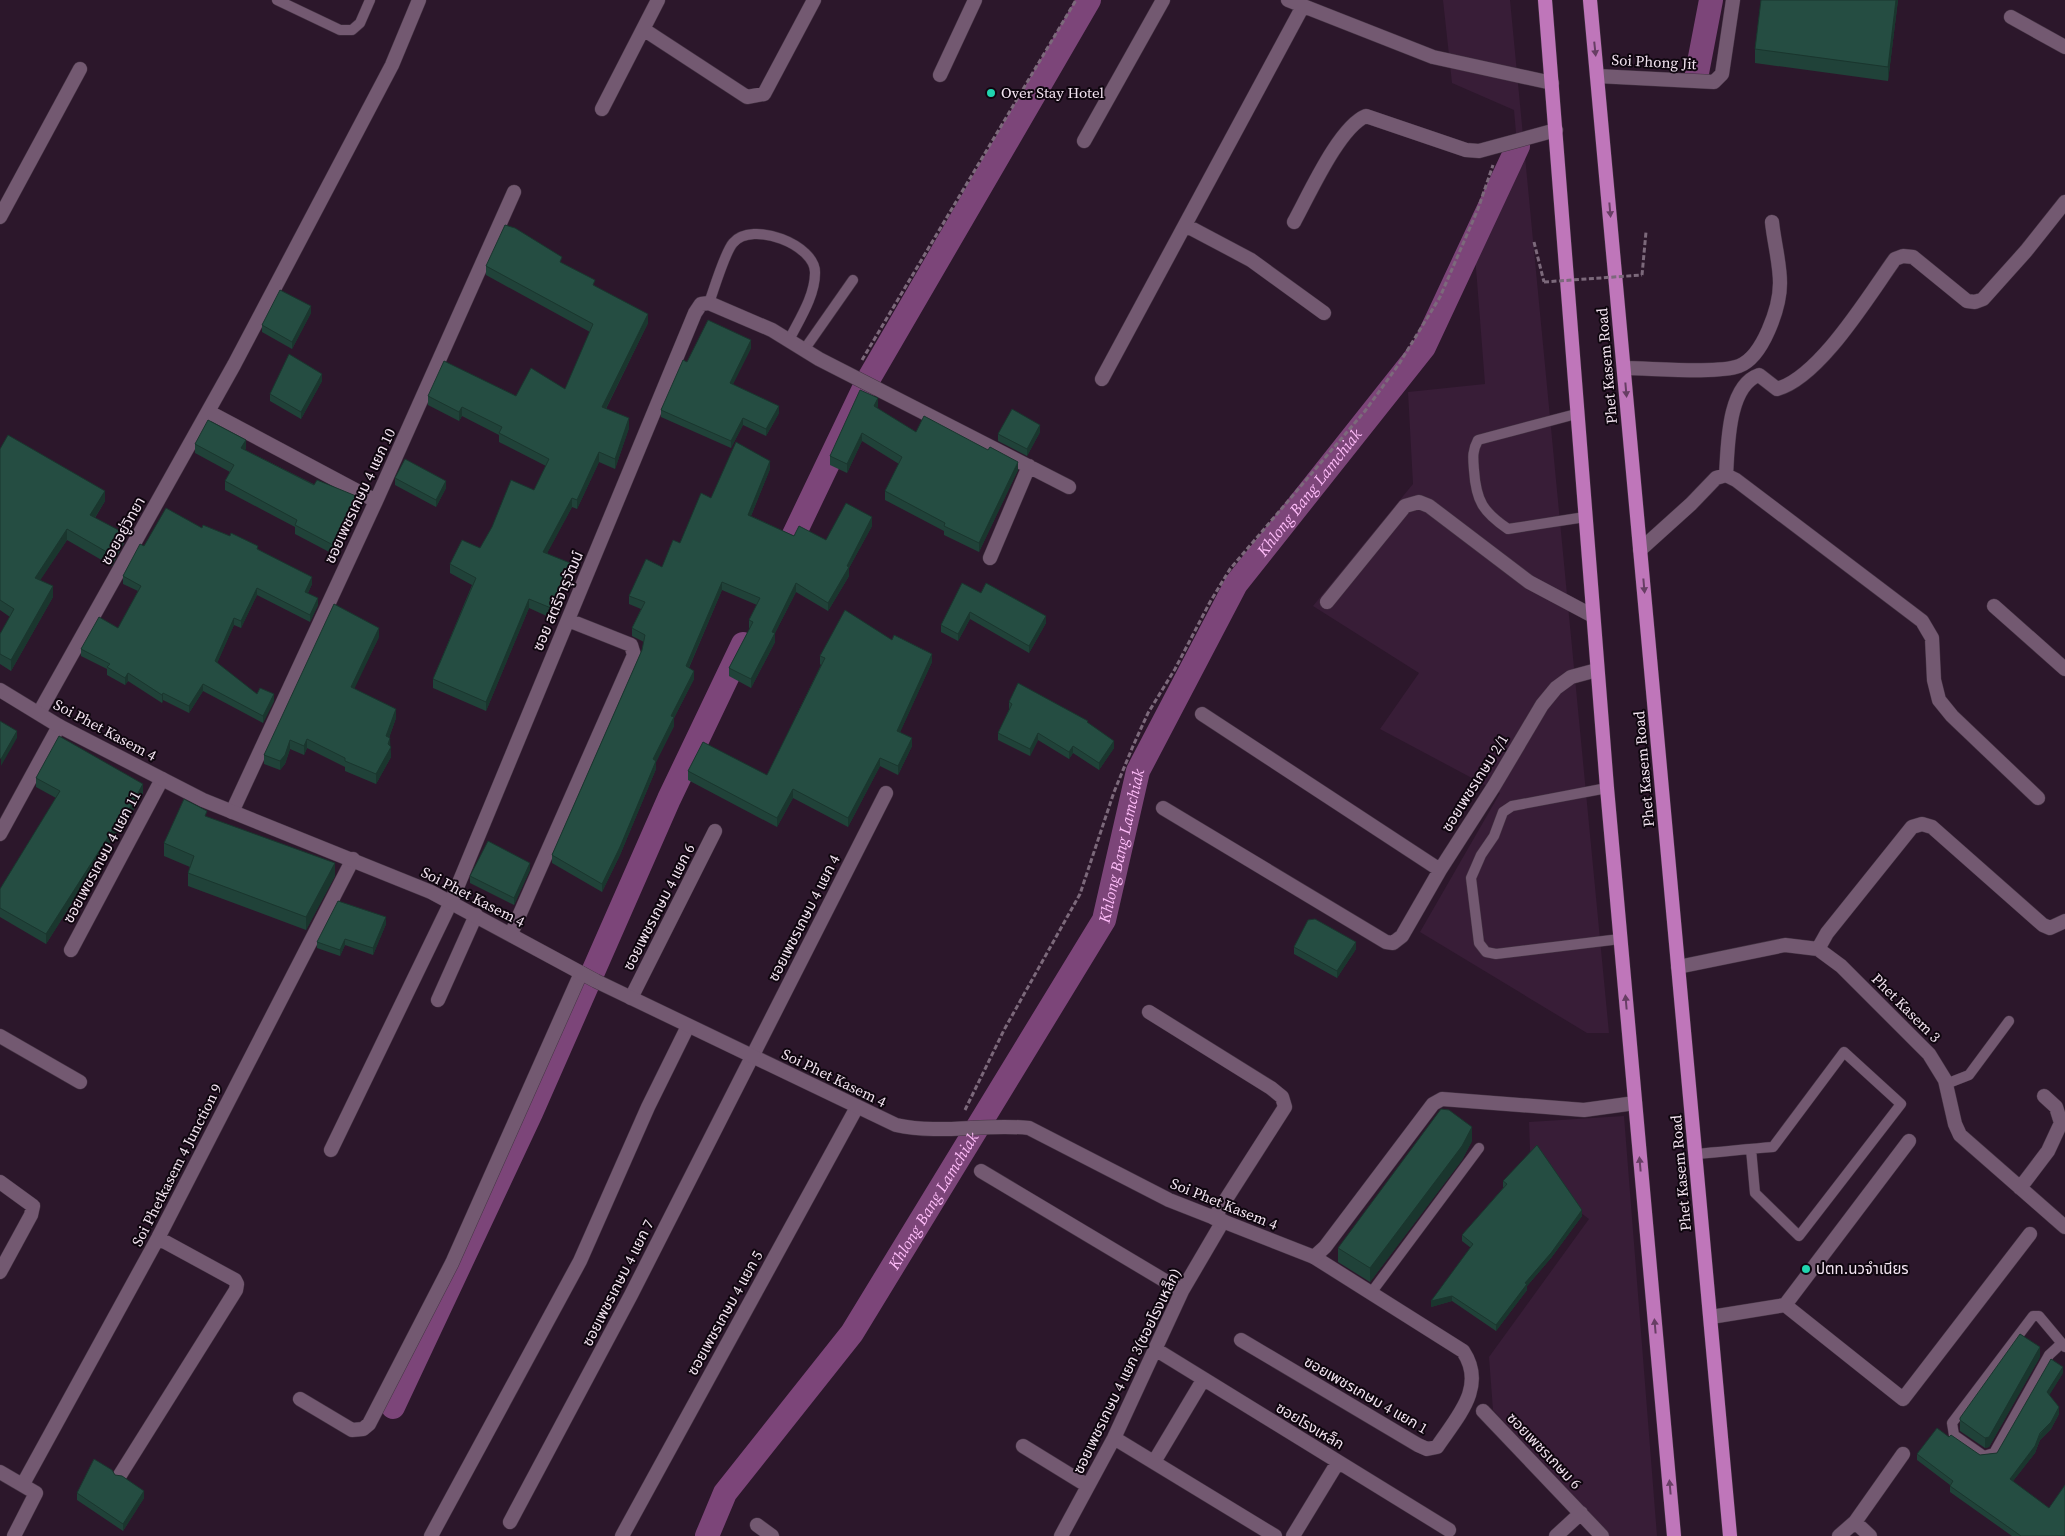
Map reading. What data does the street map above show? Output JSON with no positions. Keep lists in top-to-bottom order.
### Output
{
  "streets": {
    "main road": ["Phet Kasem Road"],
    "street": [
      "Soi Phong Jit",
      "ซอยเพชรเกษม 4 แยก 10",
      "ซอยอยู่วิทยา",
      "ซอย สตรีจารุวัฒน์",
      "Soi Phet Kasem 4",
      "ซอยเพชรเกษม 2/1",
      "ซอยเพชรเกษม 4 แยก 11",
      "ซอยเพชรเกษม 4 แยก 6",
      "ซอยเพชรเกษม 4 แยก 4",
      "Phet Kasem 3",
      "Soi Phetkasem 4 Junction 9",
      "ซอยเพชรเกษม 4 แยก 7",
      "ซอยเพชรเกษม 4 แยก 5",
      "ซอยเพชรเกษม 4 แยก 3(ซอยโรงเหล็ก)",
      "ซอยเพชรเกษม 4 แยก 1",
      "ซอยโรงเหล็ก",
      "ซอยเพชรเกษม 6"
    ]
  },
  "crossings": [
    ["Soi Phong Jit", "Phet Kasem Road"],
    ["Phet Kasem Road", "Phet Kasem 3"],
    ["ซอยเพชรเกษม 4 แยก 10", "Soi Phet Kasem 4"],
    ["ซอยอยู่วิทยา", "Soi Phet Kasem 4"],
    ["ซอย สตรีจารุวัฒน์", "Soi Phet Kasem 4"],
    ["Soi Phet Kasem 4", "ซอยเพชรเกษม 4 แยก 11"],
    ["Soi Phet Kasem 4", "ซอยเพชรเกษม 4 แยก 6"],
    ["Soi Phet Kasem 4", "ซอยเพชรเกษม 4 แยก 4"],
    ["Soi Phet Kasem 4", "Soi Phetkasem 4 Junction 9"],
    ["Soi Phet Kasem 4", "ซอยเพชรเกษม 4 แยก 7"],
    ["Soi Phet Kasem 4", "ซอยเพชรเกษม 4 แยก 5"],
    ["Soi Phet Kasem 4", "ซอยเพชรเกษม 4 แยก 3(ซอยโรงเหล็ก)"],
    ["Soi Phet Kasem 4", "ซอยเพชรเกษม 4 แยก 1"],
    ["ซอยเพชรเกษม 4 แยก 4", "ซอยเพชรเกษม 4 แยก 7"],
    ["ซอยเพชรเกษม 4 แยก 3(ซอยโรงเหล็ก)", "ซอยโรงเหล็ก"]
  ],
  "water": ["Khlong Bang Lamchiak"],
  "places": ["Over Stay Hotel", "ปตท.นวจำเนียร"]
}
